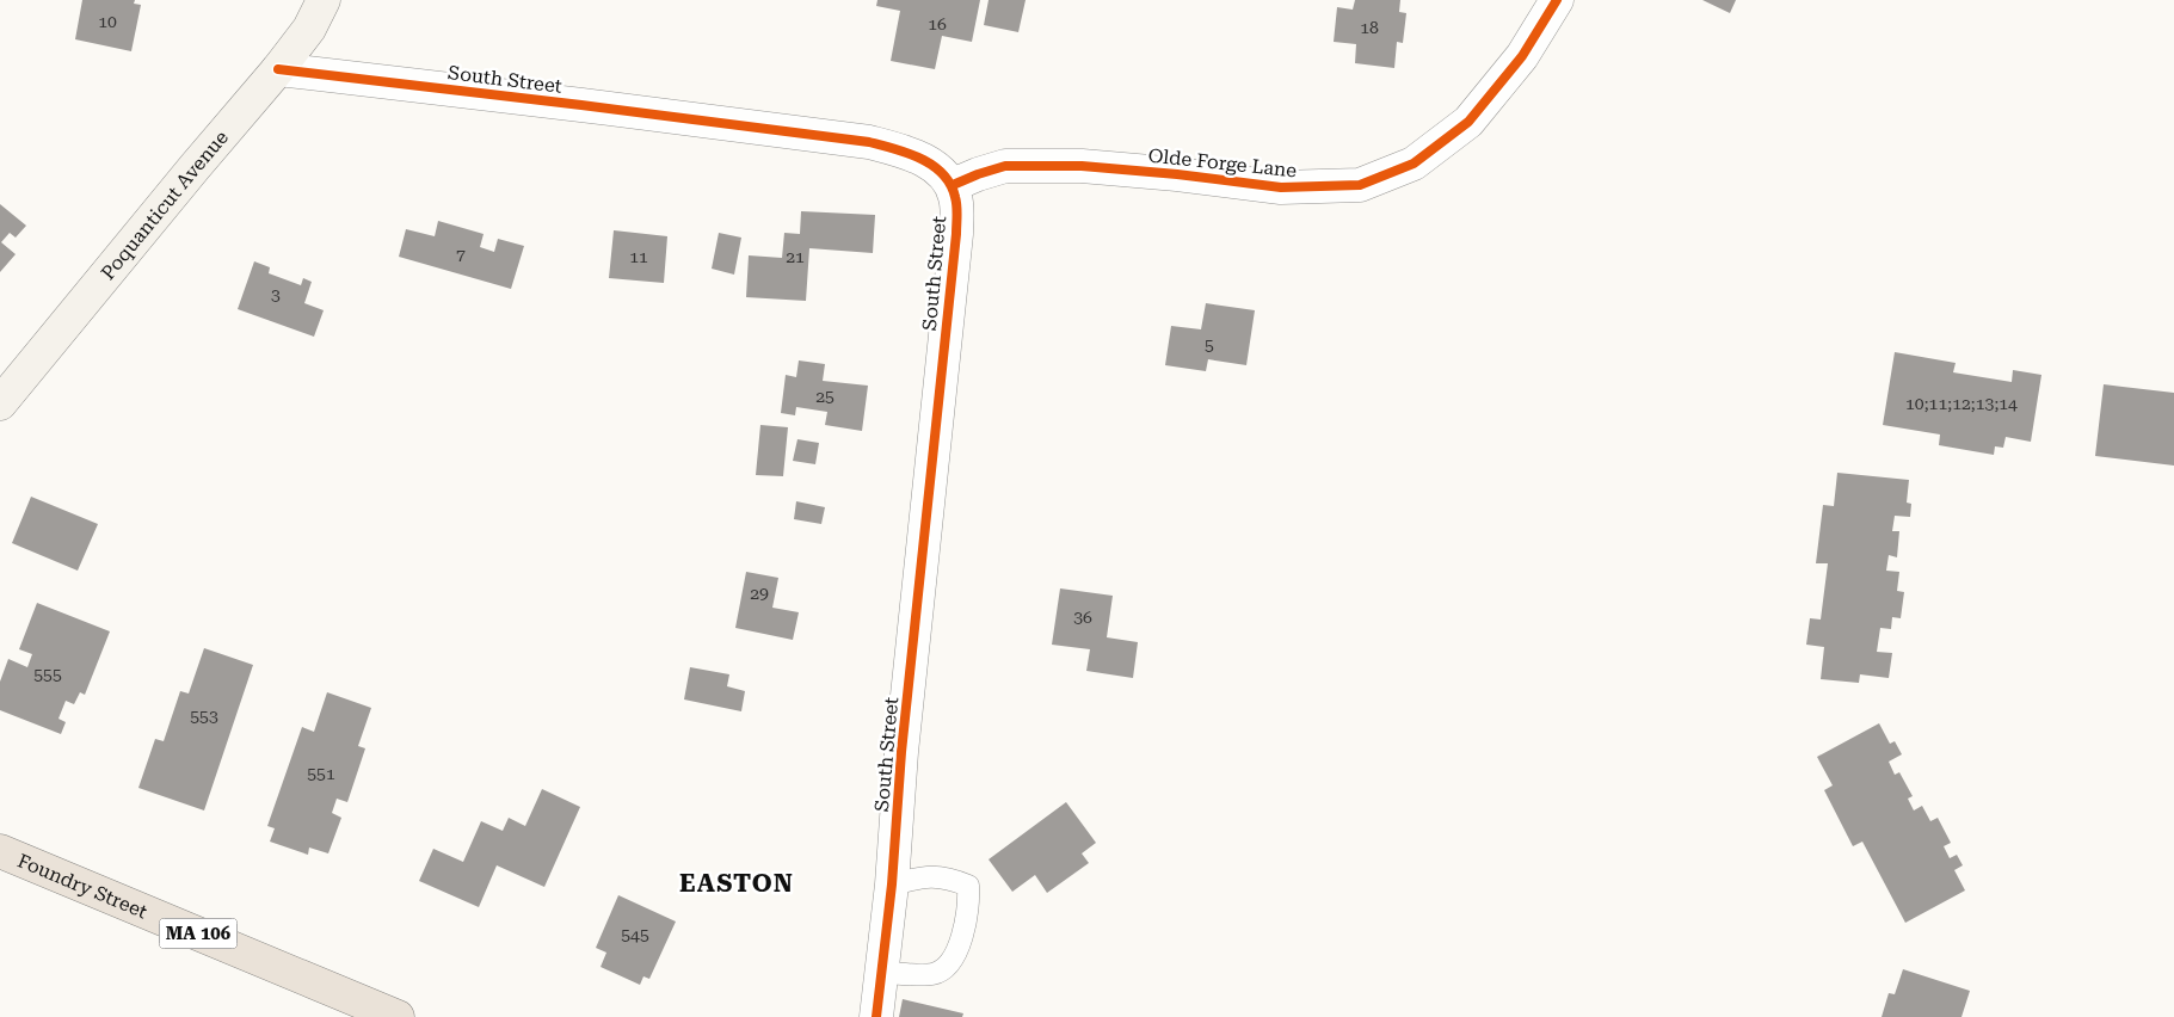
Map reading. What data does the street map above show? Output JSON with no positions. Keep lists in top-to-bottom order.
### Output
{
  "streets": {
    "highway": ["Foundry Street", "MA 106"],
    "main road": ["Poquanticut Avenue"],
    "street": ["South Street", "Olde Forge Lane"]
  },
  "crossings": [
    ["South Street", "Olde Forge Lane"],
    ["South Street", "Poquanticut Avenue"]
  ],
  "districts": ["EASTON"],
  "house_numbers": [
    "10",
    "16",
    "18",
    "7",
    "11",
    "21",
    "3",
    "5",
    "25",
    "10;11;12;13;14",
    "29",
    "36",
    "555",
    "553",
    "551",
    "545"
  ]
}
